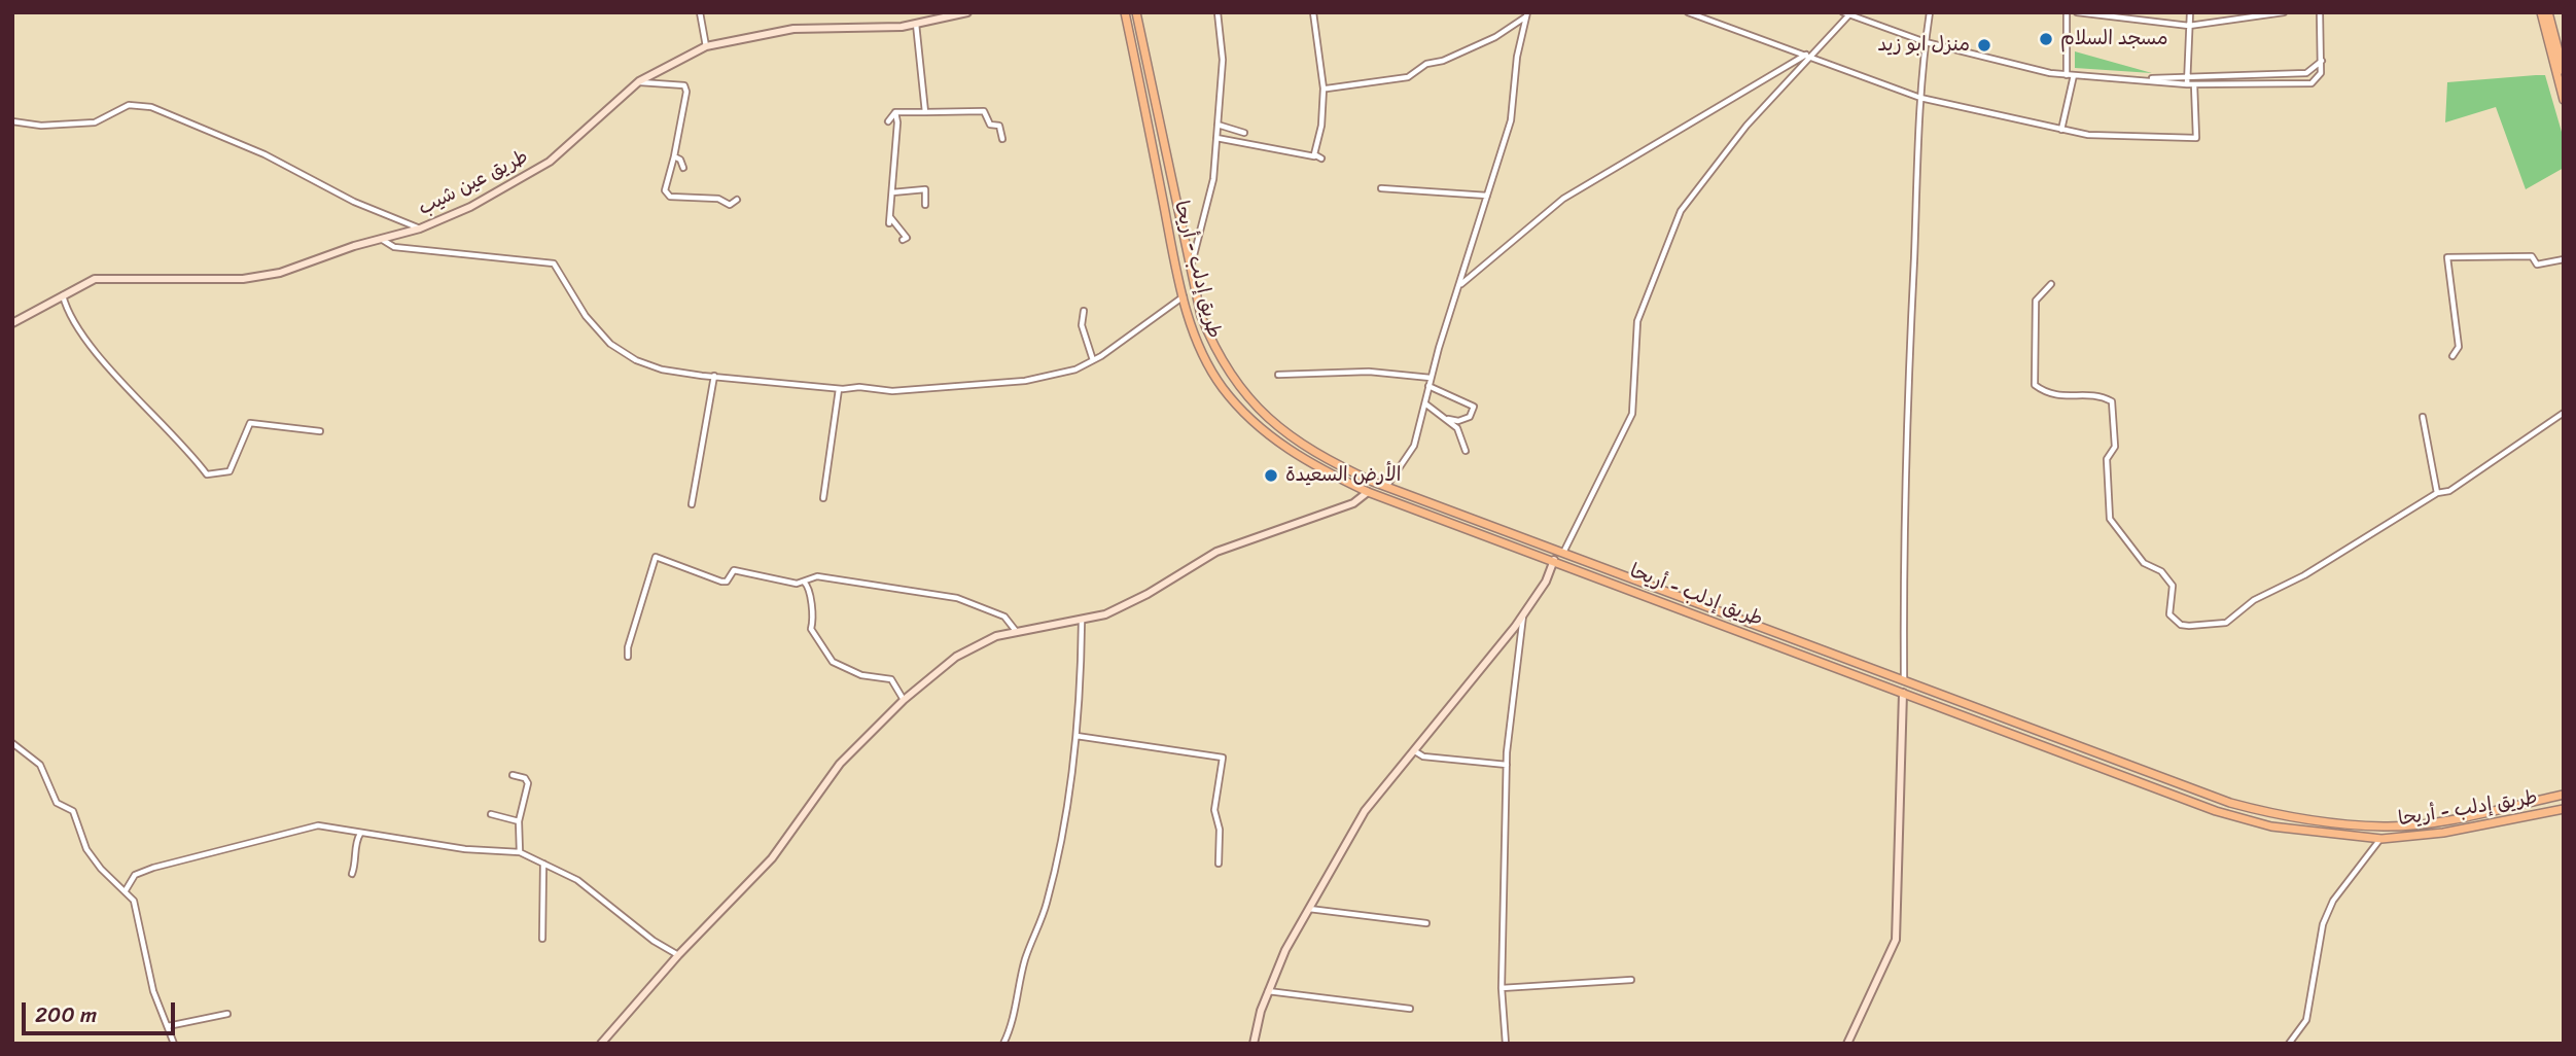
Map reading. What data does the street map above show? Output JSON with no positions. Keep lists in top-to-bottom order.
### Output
{
  "streets": {
    "main road": ["طريق إدلب - أريحا"],
    "street": ["طريق عين شيب"]
  },
  "places": ["مسجد السلام", "منزل ابو زيد", "الأرض السعيدة"],
  "scale_bar": "200 m"
}
